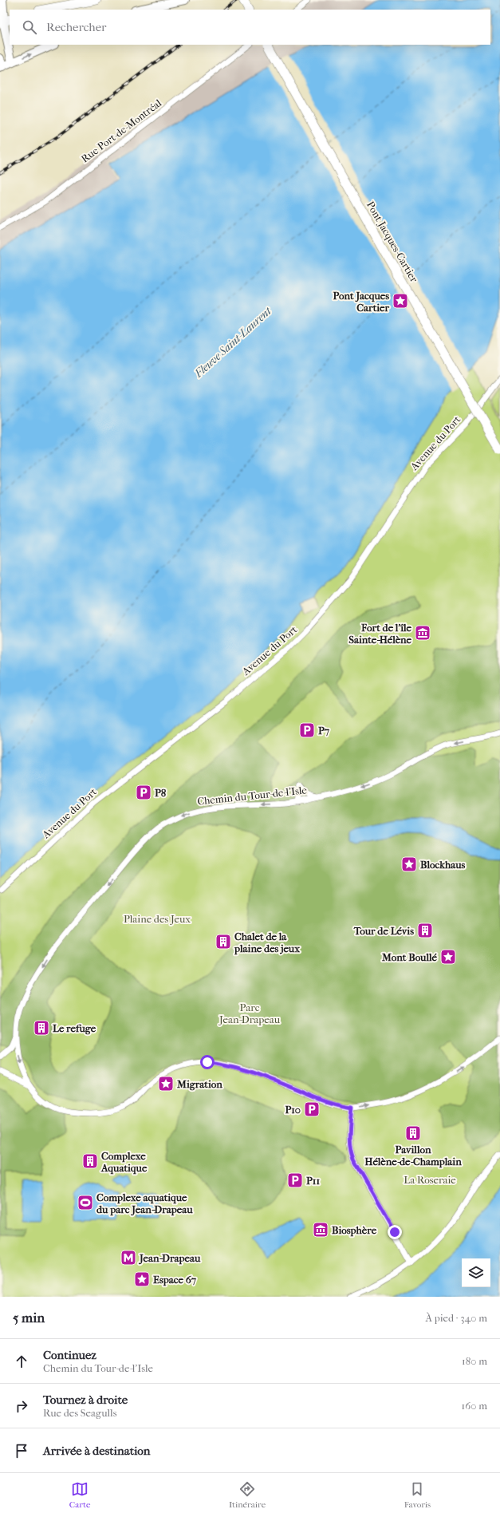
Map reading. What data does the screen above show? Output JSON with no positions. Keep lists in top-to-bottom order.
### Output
{
  "streets": {
    "main road": ["Pont Jacques-Cartier"],
    "street": ["Rue Port-de-Montréal", "Avenue du Port", "Chemin du Tour-de-l'Isle"]
  },
  "water": ["Fleuve Saint-Laurent"],
  "parks": ["Plaine des Jeux", "Parc Jean-Drapeau", "La Roseraie"],
  "places": {
    "place": [
      "Pont Jacques Cartier",
      "Blockhaus",
      "Mont Boullé",
      "Migration",
      "Espace 67"
    ],
    "museum": ["Fort de l'île Sainte-Hélène", "Biosphère"],
    "parking": [
      "P7",
      "P8",
      "P10",
      "P11"
    ],
    "building": [
      "Tour de Lévis",
      "Chalet de la plaine des jeux",
      "Le refuge",
      "Pavillon Hélène-de-Champlain",
      "Complexe Aquatique"
    ],
    "sports": ["Complexe aquatique du parc Jean-Drapeau"],
    "metro station": ["Jean-Drapeau"]
  },
  "page": {
    "search": "Rechercher",
    "heading": ["5 min", "À pied · 340 m"],
    "list": [
      ["Continuez", "Chemin du Tour-de-l'Isle", "180 m"],
      ["Tournez à droite", "Rue des Seagulls", "160 m"],
      "Arrivée à destination"
    ],
    "nav": ["Carte", "Itinéraire", "Favoris"]
  }
}
